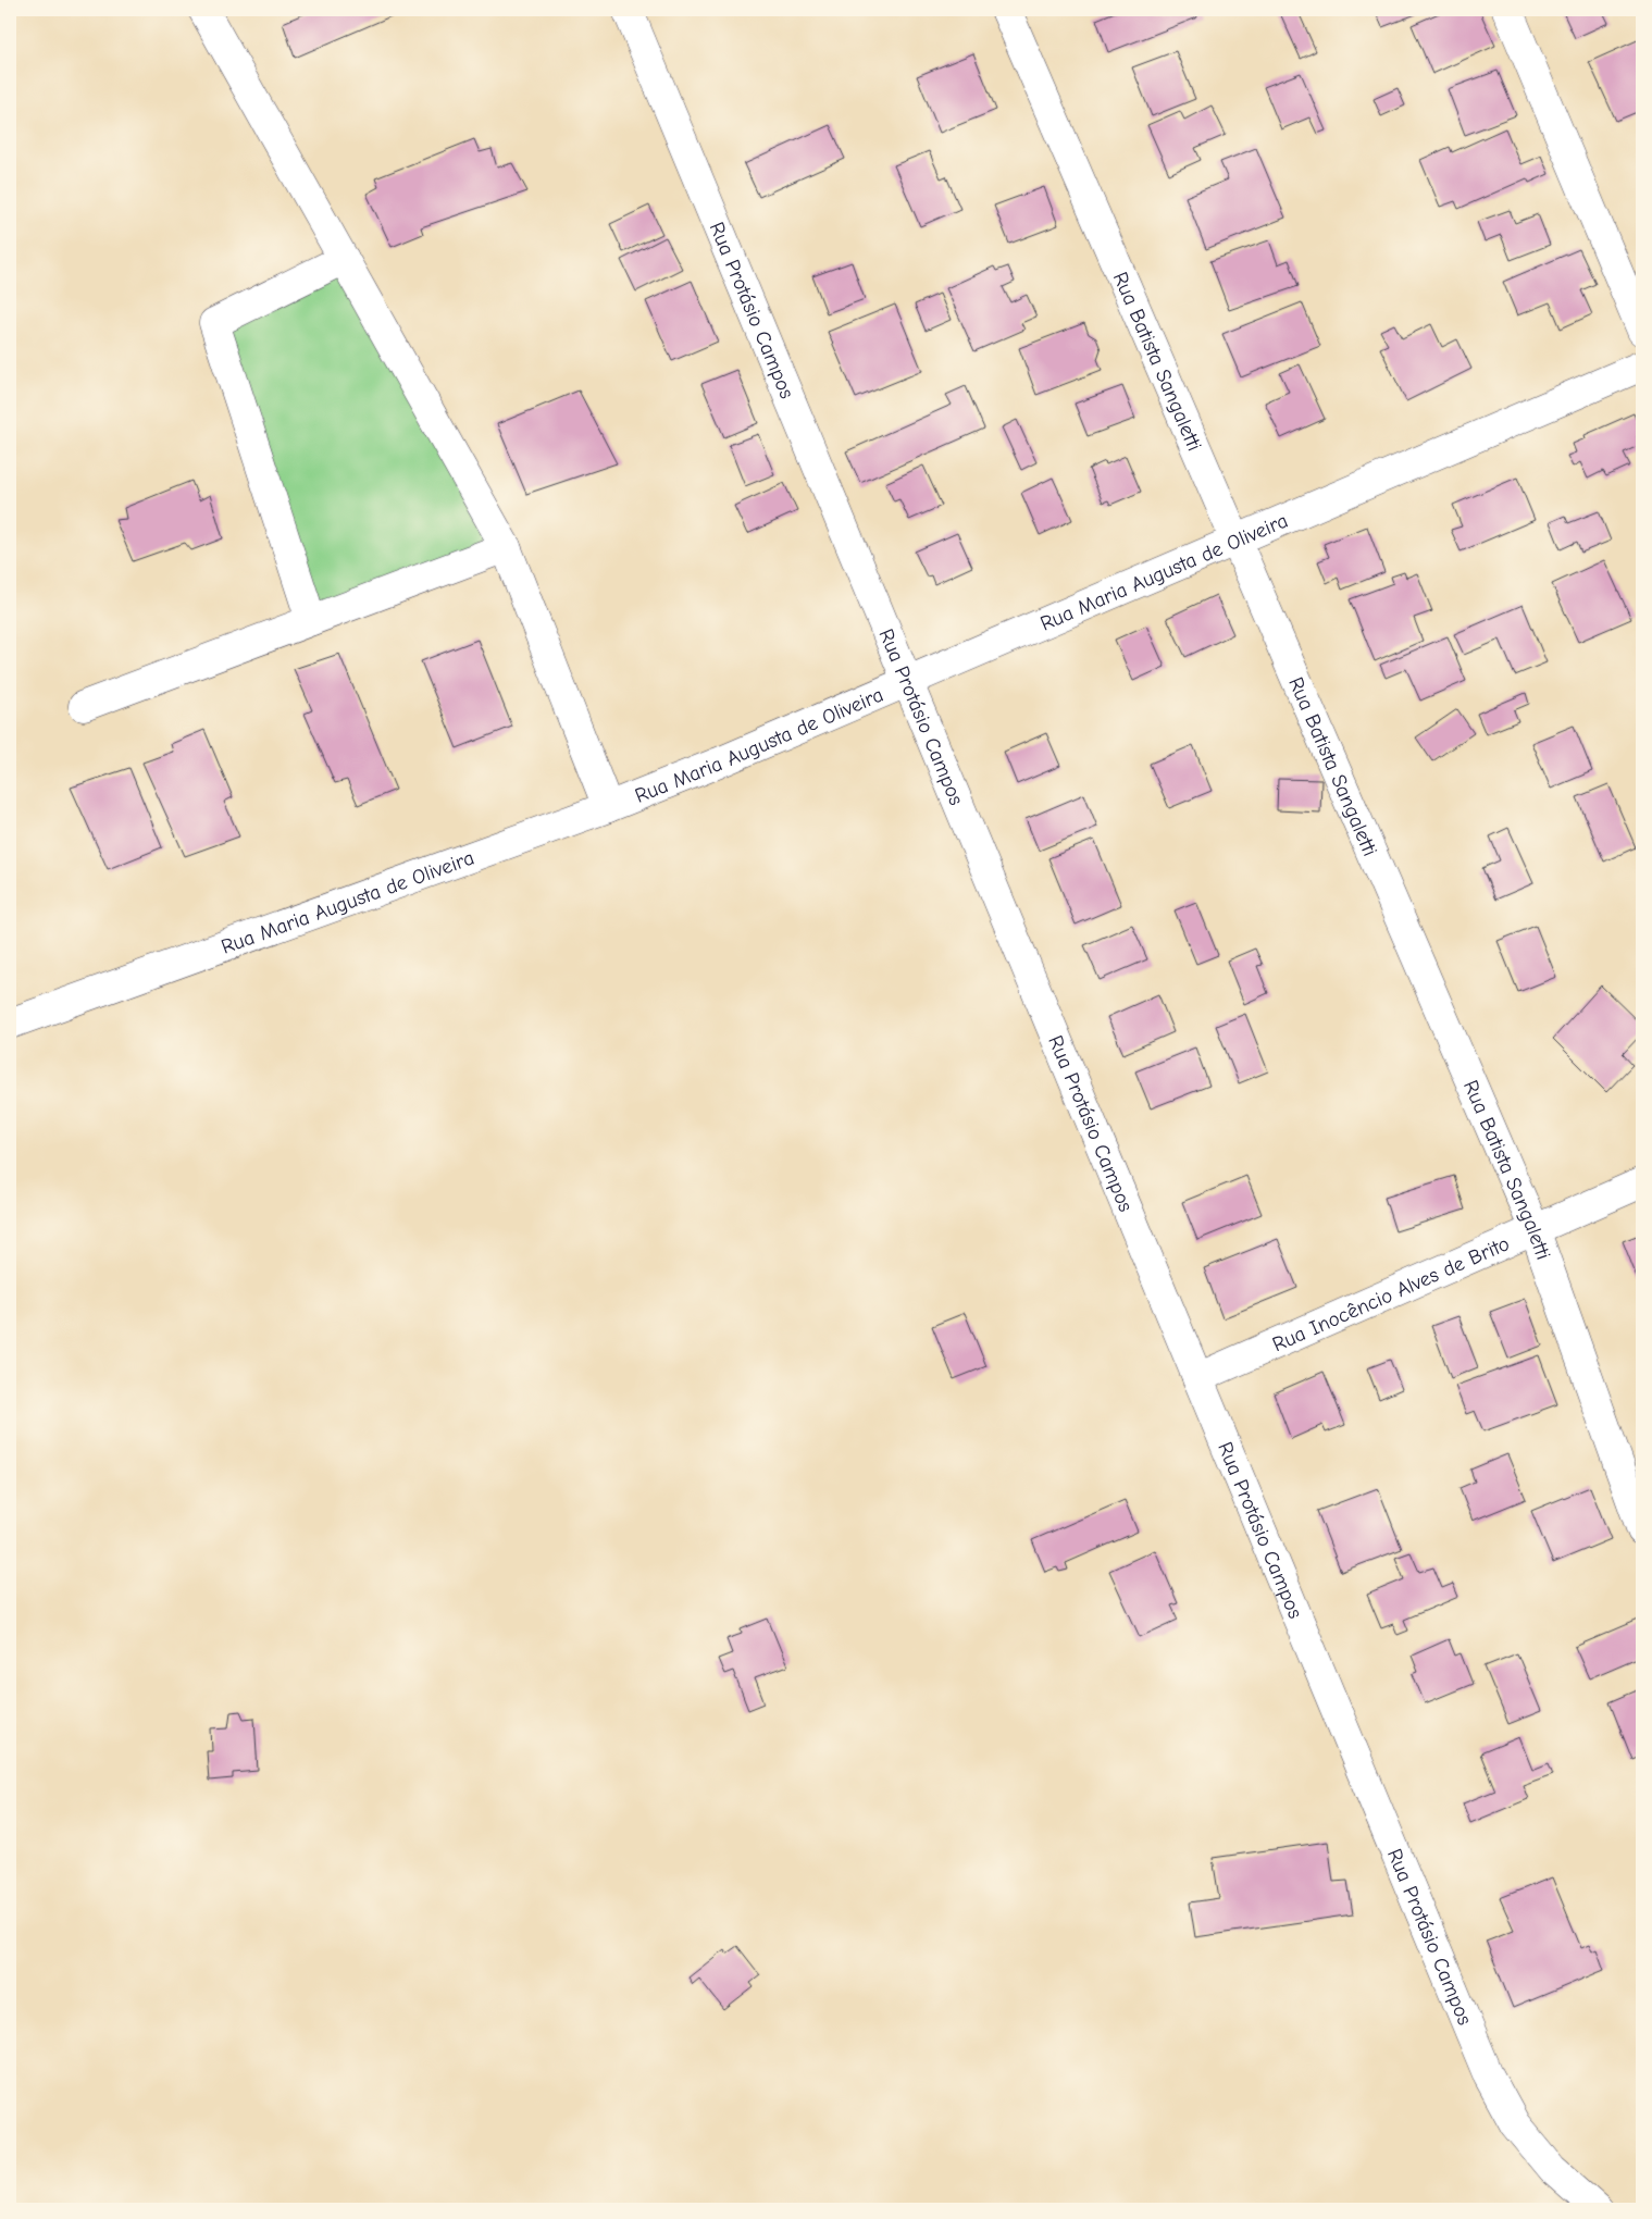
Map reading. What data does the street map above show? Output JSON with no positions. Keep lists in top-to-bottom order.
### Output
{
  "streets": {
    "street": [
      "Rua Protásio Campos",
      "Rua Batista Sangaletti",
      "Rua Maria Augusta de Oliveira",
      "Rua Inocêncio Alves de Brito"
    ]
  },
  "crossings": [
    ["Rua Protásio Campos", "Rua Maria Augusta de Oliveira"],
    ["Rua Protásio Campos", "Rua Inocêncio Alves de Brito"],
    ["Rua Batista Sangaletti", "Rua Maria Augusta de Oliveira"],
    ["Rua Batista Sangaletti", "Rua Inocêncio Alves de Brito"]
  ]
}
